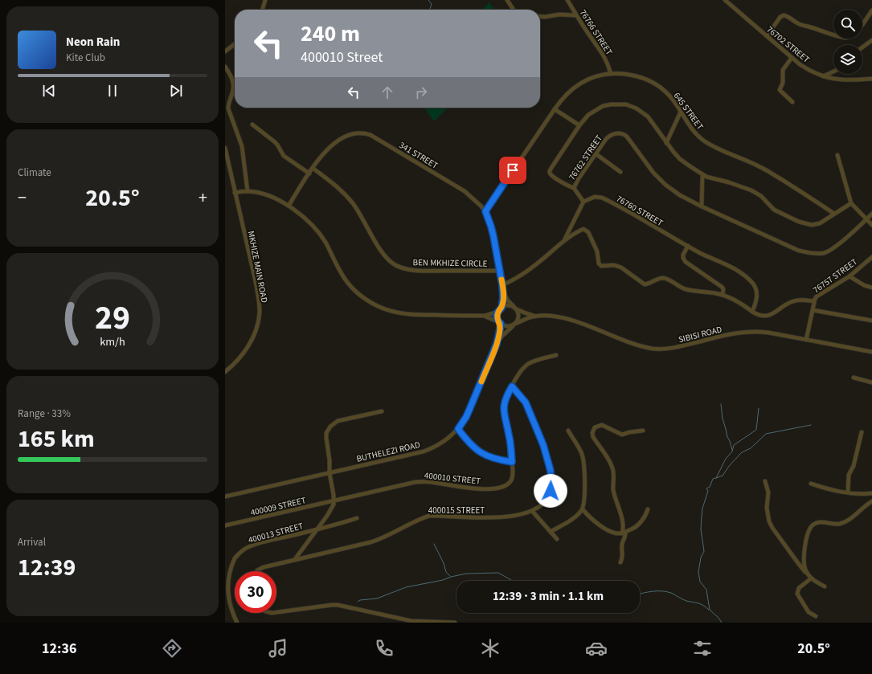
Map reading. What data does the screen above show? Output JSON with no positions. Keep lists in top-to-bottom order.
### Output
{
  "streets": {
    "street": [
      "76766 STREET",
      "76702 STREET",
      "645 STREET",
      "341 STREET",
      "76762 STREET",
      "76760 STREET",
      "BEN MKHIZE CIRCLE",
      "MKHIZE MAIN ROAD",
      "76757 STREET",
      "SIBISI ROAD",
      "BUTHELEZI ROAD",
      "400010 STREET",
      "400009 STREET",
      "400015 STREET",
      "400013 STREET"
    ]
  },
  "crossings": [
    ["76766 STREET", "645 STREET"],
    ["645 STREET", "341 STREET"],
    ["645 STREET", "76762 STREET"],
    ["341 STREET", "BEN MKHIZE CIRCLE"],
    ["341 STREET", "SIBISI ROAD"],
    ["341 STREET", "BUTHELEZI ROAD"],
    ["76757 STREET", "SIBISI ROAD"],
    ["SIBISI ROAD", "BUTHELEZI ROAD"],
    ["400010 STREET", "400009 STREET"],
    ["400010 STREET", "400015 STREET"]
  ],
  "page": {
    "turn": ["240 m", "400010 Street"],
    "song": ["Neon Rain", "Kite Club"],
    "tile": [
      "Climate",
      ["Range · 33%", "165 km"],
      ["Arrival", "12:39"]
    ],
    "heat": ["−", "20.5°", "+"],
    "limit": "30",
    "trip": "12:39 · 3 min · 1.1 km",
    "tabs": ["12:36", "20.5°"],
    "gauge": ["29", "km/h"]
  }
}
